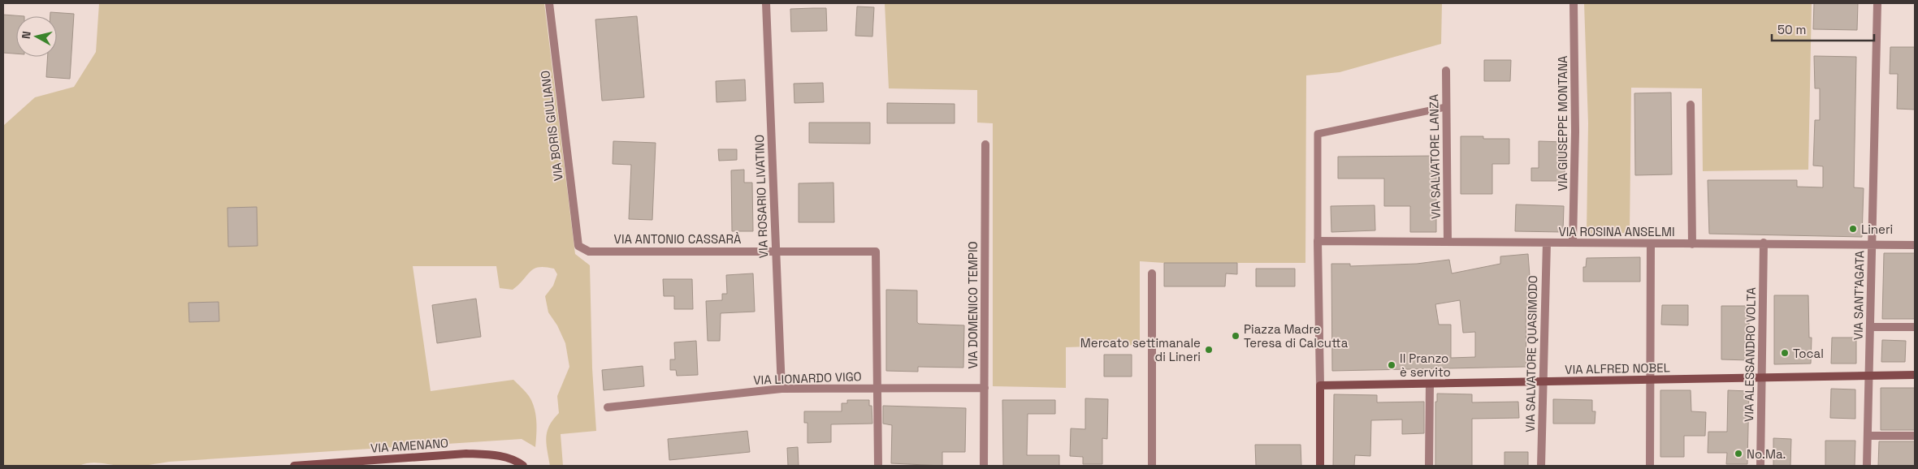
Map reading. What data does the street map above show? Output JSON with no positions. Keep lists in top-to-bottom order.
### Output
{
  "streets": {
    "main road": ["VIA ALFRED NOBEL", "VIA AMENANO"],
    "street": [
      "VIA GIUSEPPE MONTANA",
      "VIA BORIS GIULIANO",
      "VIA SALVATORE LANZA",
      "VIA ROSARIO LIVATINO",
      "VIA ROSINA ANSELMI",
      "VIA ANTONIO CASSARÀ",
      "VIA SANT'AGATA",
      "VIA DOMENICO TEMPIO",
      "VIA SALVATORE QUASIMODO",
      "VIA ALESSANDRO VOLTA",
      "VIA LIONARDO VIGO"
    ]
  },
  "crossings": [
    ["VIA GIUSEPPE MONTANA", "VIA ROSINA ANSELMI"],
    ["VIA BORIS GIULIANO", "VIA ANTONIO CASSARÀ"],
    ["VIA SALVATORE LANZA", "VIA ROSINA ANSELMI"],
    ["VIA ROSARIO LIVATINO", "VIA ANTONIO CASSARÀ"],
    ["VIA ROSARIO LIVATINO", "VIA LIONARDO VIGO"],
    ["VIA ROSINA ANSELMI", "VIA SANT'AGATA"],
    ["VIA ROSINA ANSELMI", "VIA SALVATORE QUASIMODO"],
    ["VIA ROSINA ANSELMI", "VIA ALESSANDRO VOLTA"],
    ["VIA ANTONIO CASSARÀ", "VIA LIONARDO VIGO"],
    ["VIA SANT'AGATA", "VIA ALFRED NOBEL"],
    ["VIA DOMENICO TEMPIO", "VIA LIONARDO VIGO"],
    ["VIA SALVATORE QUASIMODO", "VIA ALFRED NOBEL"],
    ["VIA ALESSANDRO VOLTA", "VIA ALFRED NOBEL"]
  ],
  "places": [
    "Lineri",
    "Piazza Madre Teresa di Calcutta",
    "Mercato settimanale di Lineri",
    "Tocal",
    "Il Pranzo è servito",
    "No.Ma."
  ],
  "scale_bar": "50 m",
  "north": "left"
}
